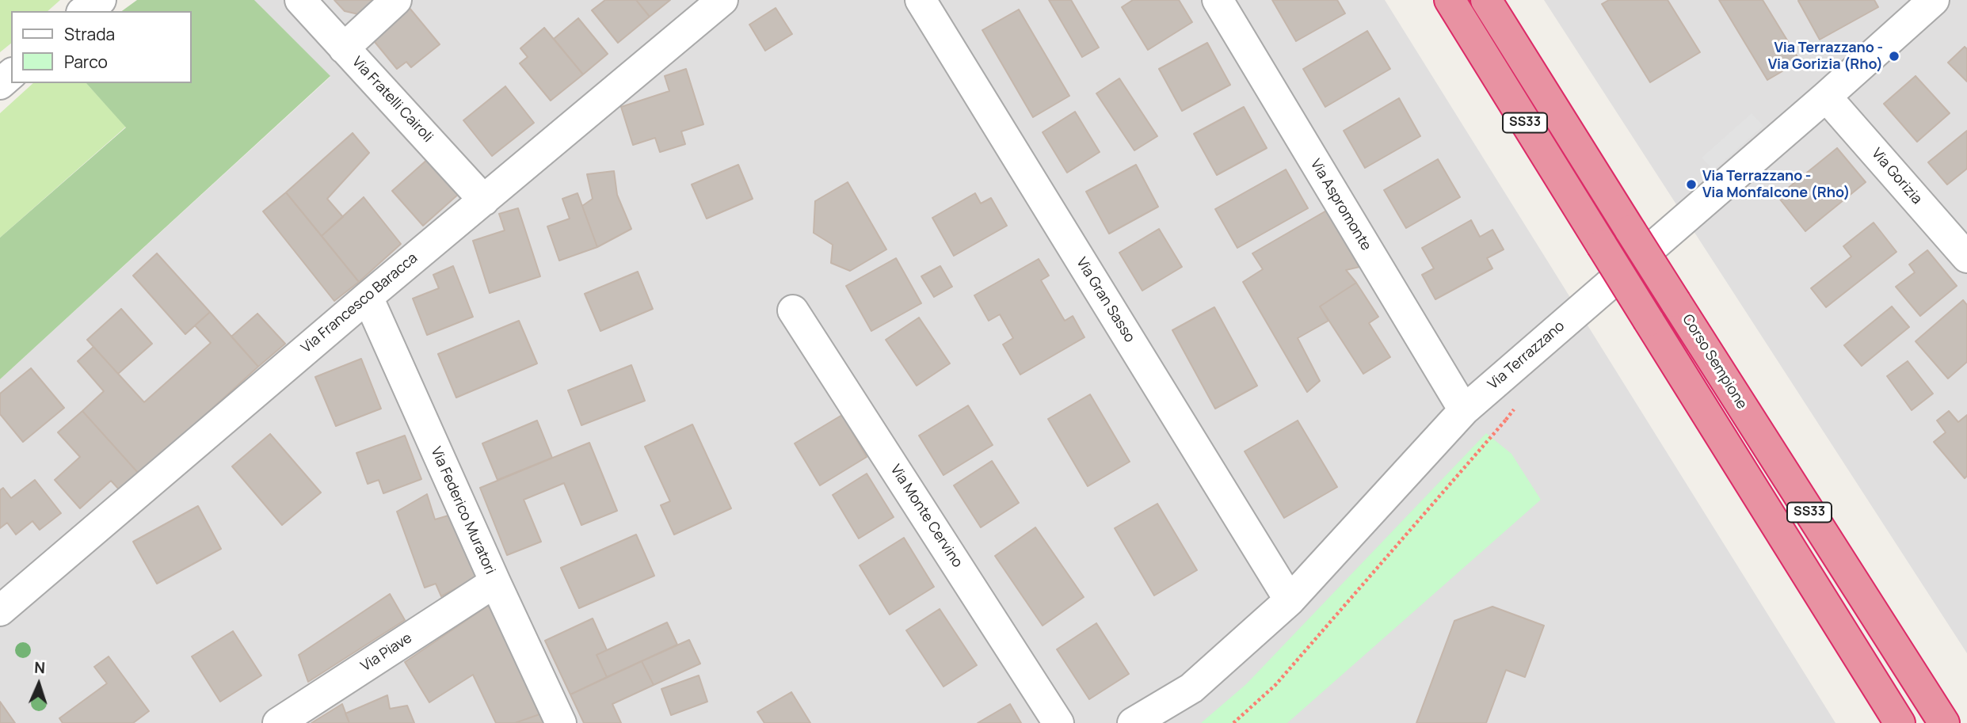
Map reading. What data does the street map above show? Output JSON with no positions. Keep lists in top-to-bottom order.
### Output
{
  "streets": {
    "highway": ["SS33", "Corso Sempione"],
    "street": [
      "Via Fratelli Cairoli",
      "Via Gorizia",
      "Via Aspromonte",
      "Via Gran Sasso",
      "Via Francesco Baracca",
      "Via Terrazzano",
      "Via Federico Muratori",
      "Via Monte Cervino",
      "Via Piave"
    ]
  },
  "crossings": [
    ["Via Fratelli Cairoli", "Via Francesco Baracca"],
    ["Via Gorizia", "Via Terrazzano"],
    ["Via Aspromonte", "Via Terrazzano"],
    ["Via Gran Sasso", "Via Terrazzano"],
    ["Via Francesco Baracca", "Via Federico Muratori"],
    ["Via Federico Muratori", "Via Piave"]
  ],
  "places": ["Via Terrazzano - Via Gorizia (Rho)", "Via Terrazzano - Via Monfalcone (Rho)"],
  "legend": ["Strada", "Parco"],
  "north": "top"
}
